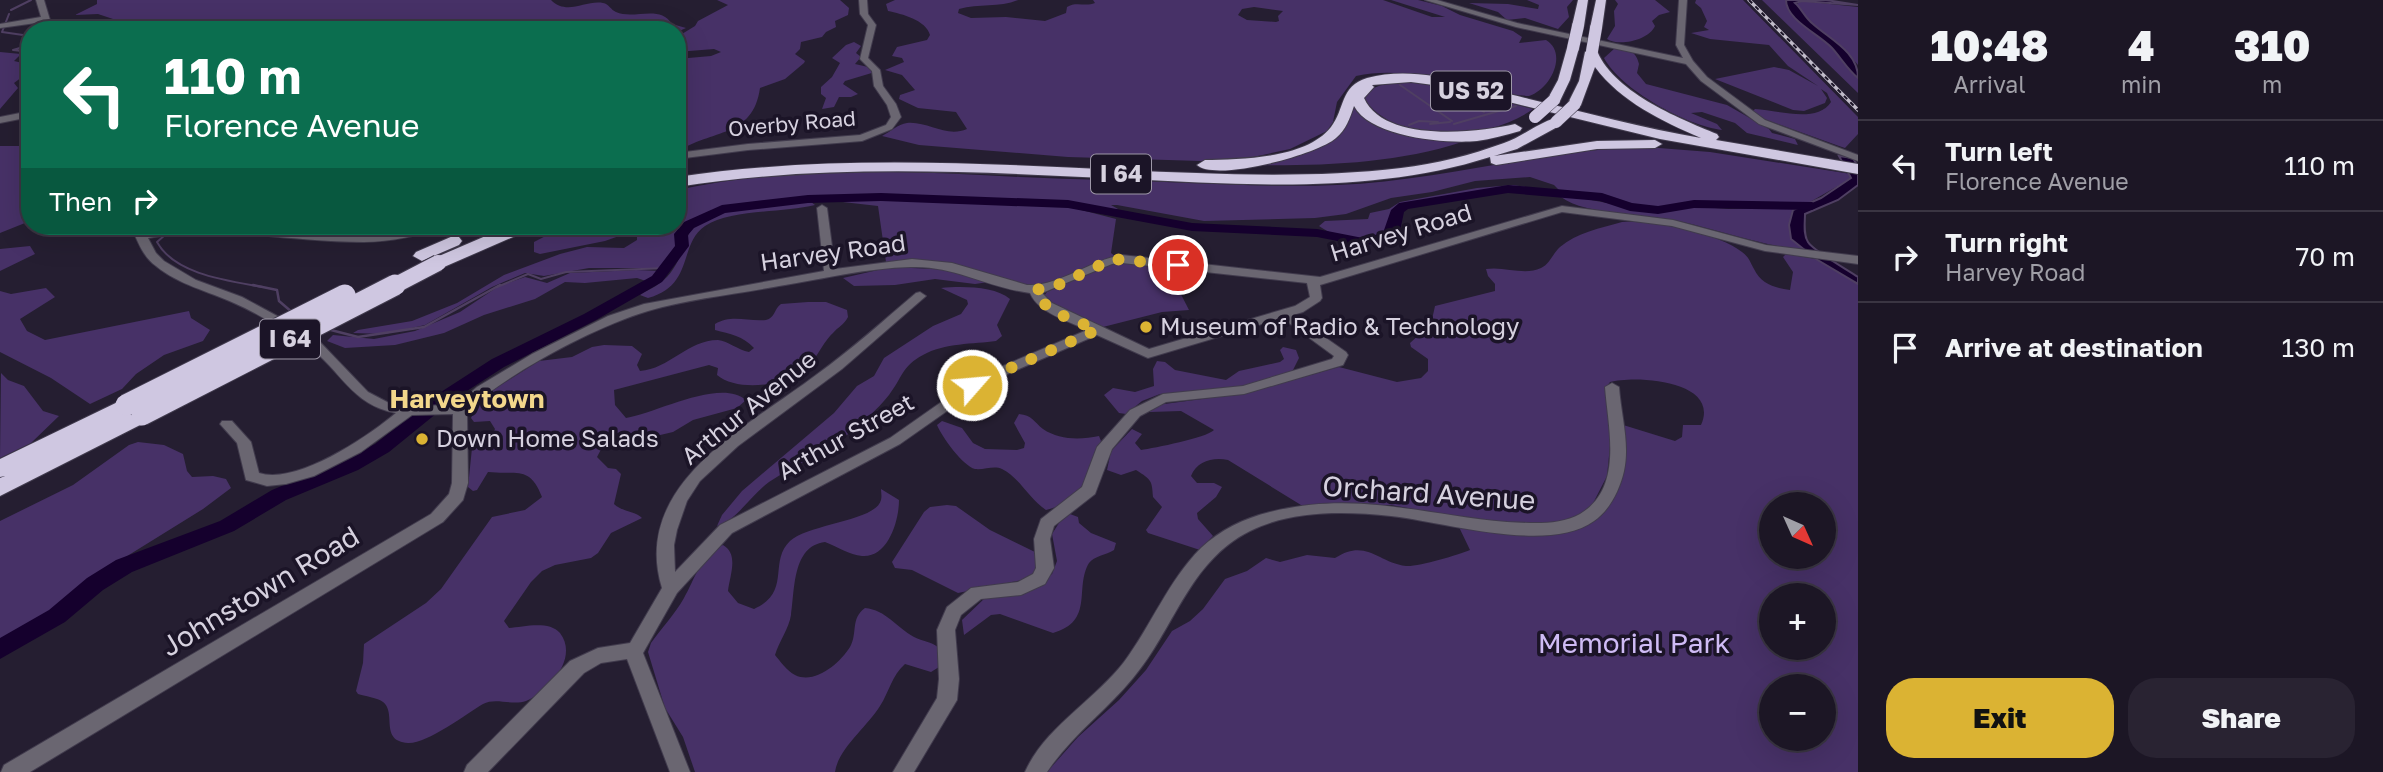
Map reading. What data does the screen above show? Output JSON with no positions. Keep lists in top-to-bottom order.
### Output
{
  "streets": {
    "highway": ["US 52", "I 64"],
    "street": [
      "Overby Road",
      "Harvey Road",
      "Arthur Avenue",
      "Arthur Street",
      "Orchard Avenue",
      "Johnstown Road"
    ]
  },
  "crossings": [
    ["US 52", "I 64"],
    ["Harvey Road", "Johnstown Road"],
    ["Arthur Avenue", "Arthur Street"]
  ],
  "districts": ["Harveytown"],
  "parks": ["Memorial Park"],
  "places": ["Museum of Radio & Technology", "Down Home Salads"],
  "north": "bottom right",
  "page": {
    "eta": [
      "10:48",
      "Arrival",
      "4",
      "min",
      "310",
      "m"
    ],
    "turn": ["110 m", "Florence Avenue"],
    "list": [
      {
        "name": "Turn left",
        "note": "Florence Avenue",
        "value": "110 m"
      },
      {
        "name": "Turn right",
        "note": "Harvey Road",
        "value": "70 m"
      },
      {
        "name": "Arrive at destination",
        "value": "130 m"
      }
    ],
    "then": "Then",
    "map_buttons": ["+", "−"],
    "buttons": ["Exit", "Share"]
  }
}
